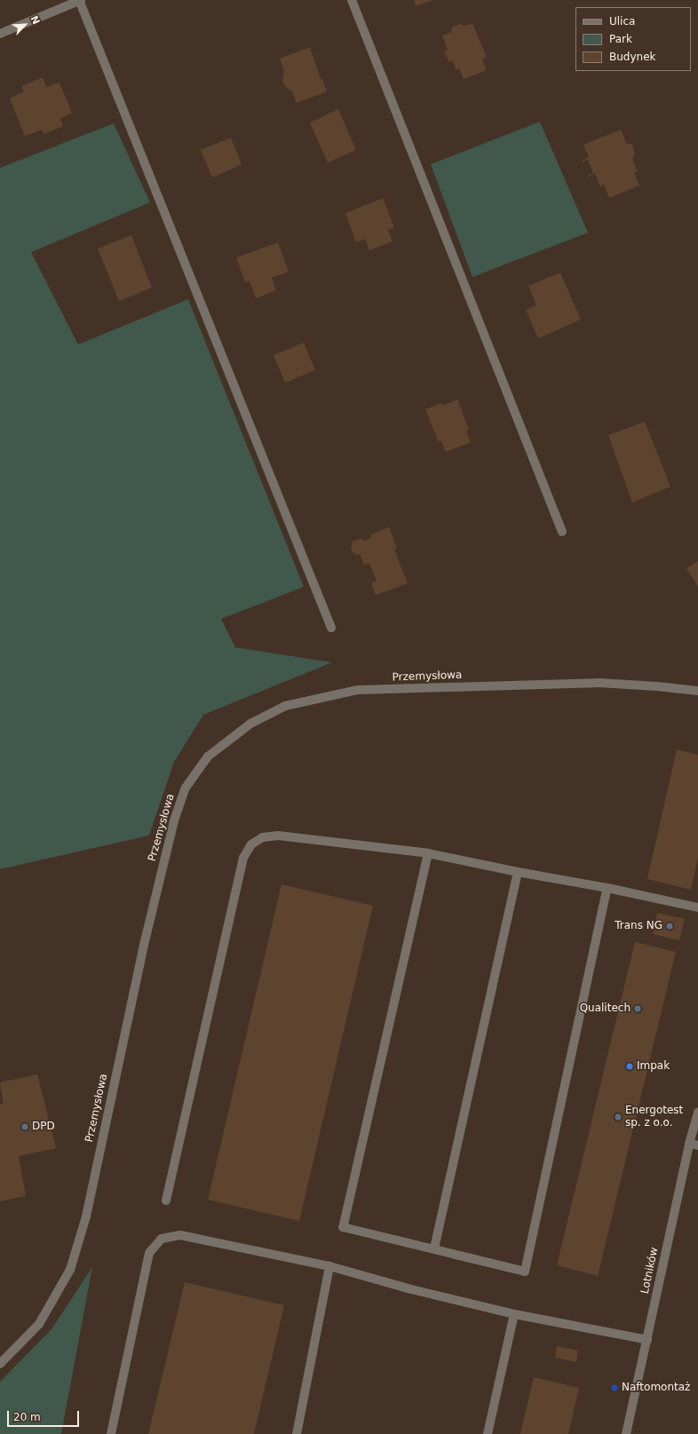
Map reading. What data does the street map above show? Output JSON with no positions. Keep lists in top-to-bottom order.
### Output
{
  "streets": {
    "street": ["Przemysłowa", "Lotników"]
  },
  "places": [
    "Trans NG",
    "Qualitech",
    "Impak",
    "Energotest sp. z o.o.",
    "DPD",
    "Naftomontaż"
  ],
  "legend": ["Ulica", "Park", "Budynek"],
  "scale_bar": "20 m",
  "north": "top right"
}
